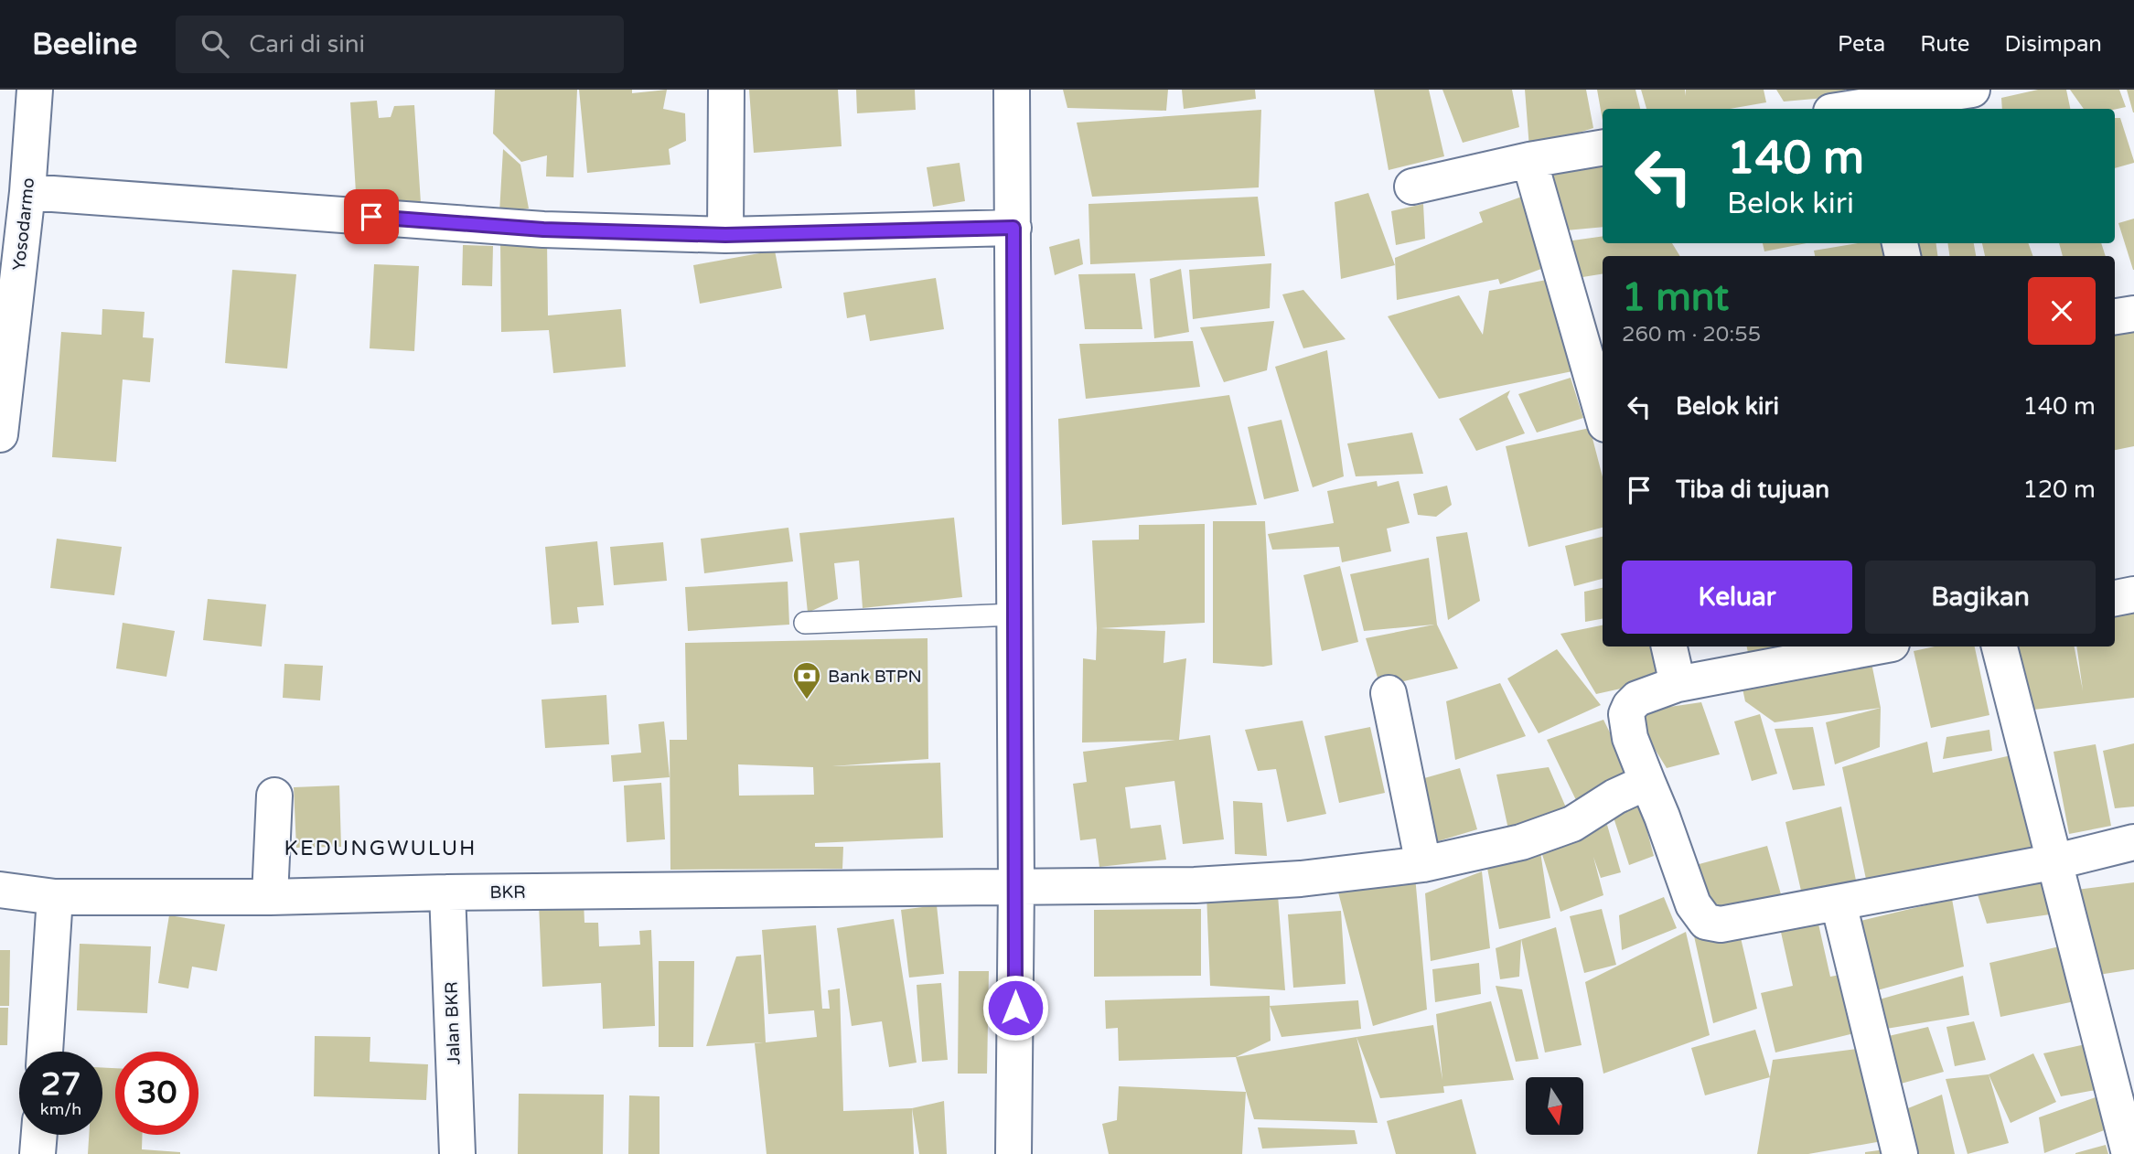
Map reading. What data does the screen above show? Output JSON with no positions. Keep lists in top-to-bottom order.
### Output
{
  "streets": {
    "street": ["Yosodarmo", "BKR", "Jalan BKR"]
  },
  "crossings": [
    ["BKR", "Jalan BKR"]
  ],
  "districts": ["KEDUNGWULUH"],
  "places": {
    "bank": ["Bank BTPN"]
  },
  "north": "bottom",
  "page": {
    "header": "Beeline",
    "search": "Cari di sini",
    "nav": ["Peta", "Rute", "Disimpan"],
    "turn": ["140 m", "Belok kiri"],
    "heading": ["1 mnt", "260 m · 20:55"],
    "list": [
      {
        "name": "Belok kiri",
        "value": "140 m"
      },
      {
        "name": "Tiba di tujuan",
        "value": "120 m"
      }
    ],
    "buttons": ["Keluar", "Bagikan"],
    "speed": "27 km/h",
    "limit": "30"
  }
}
